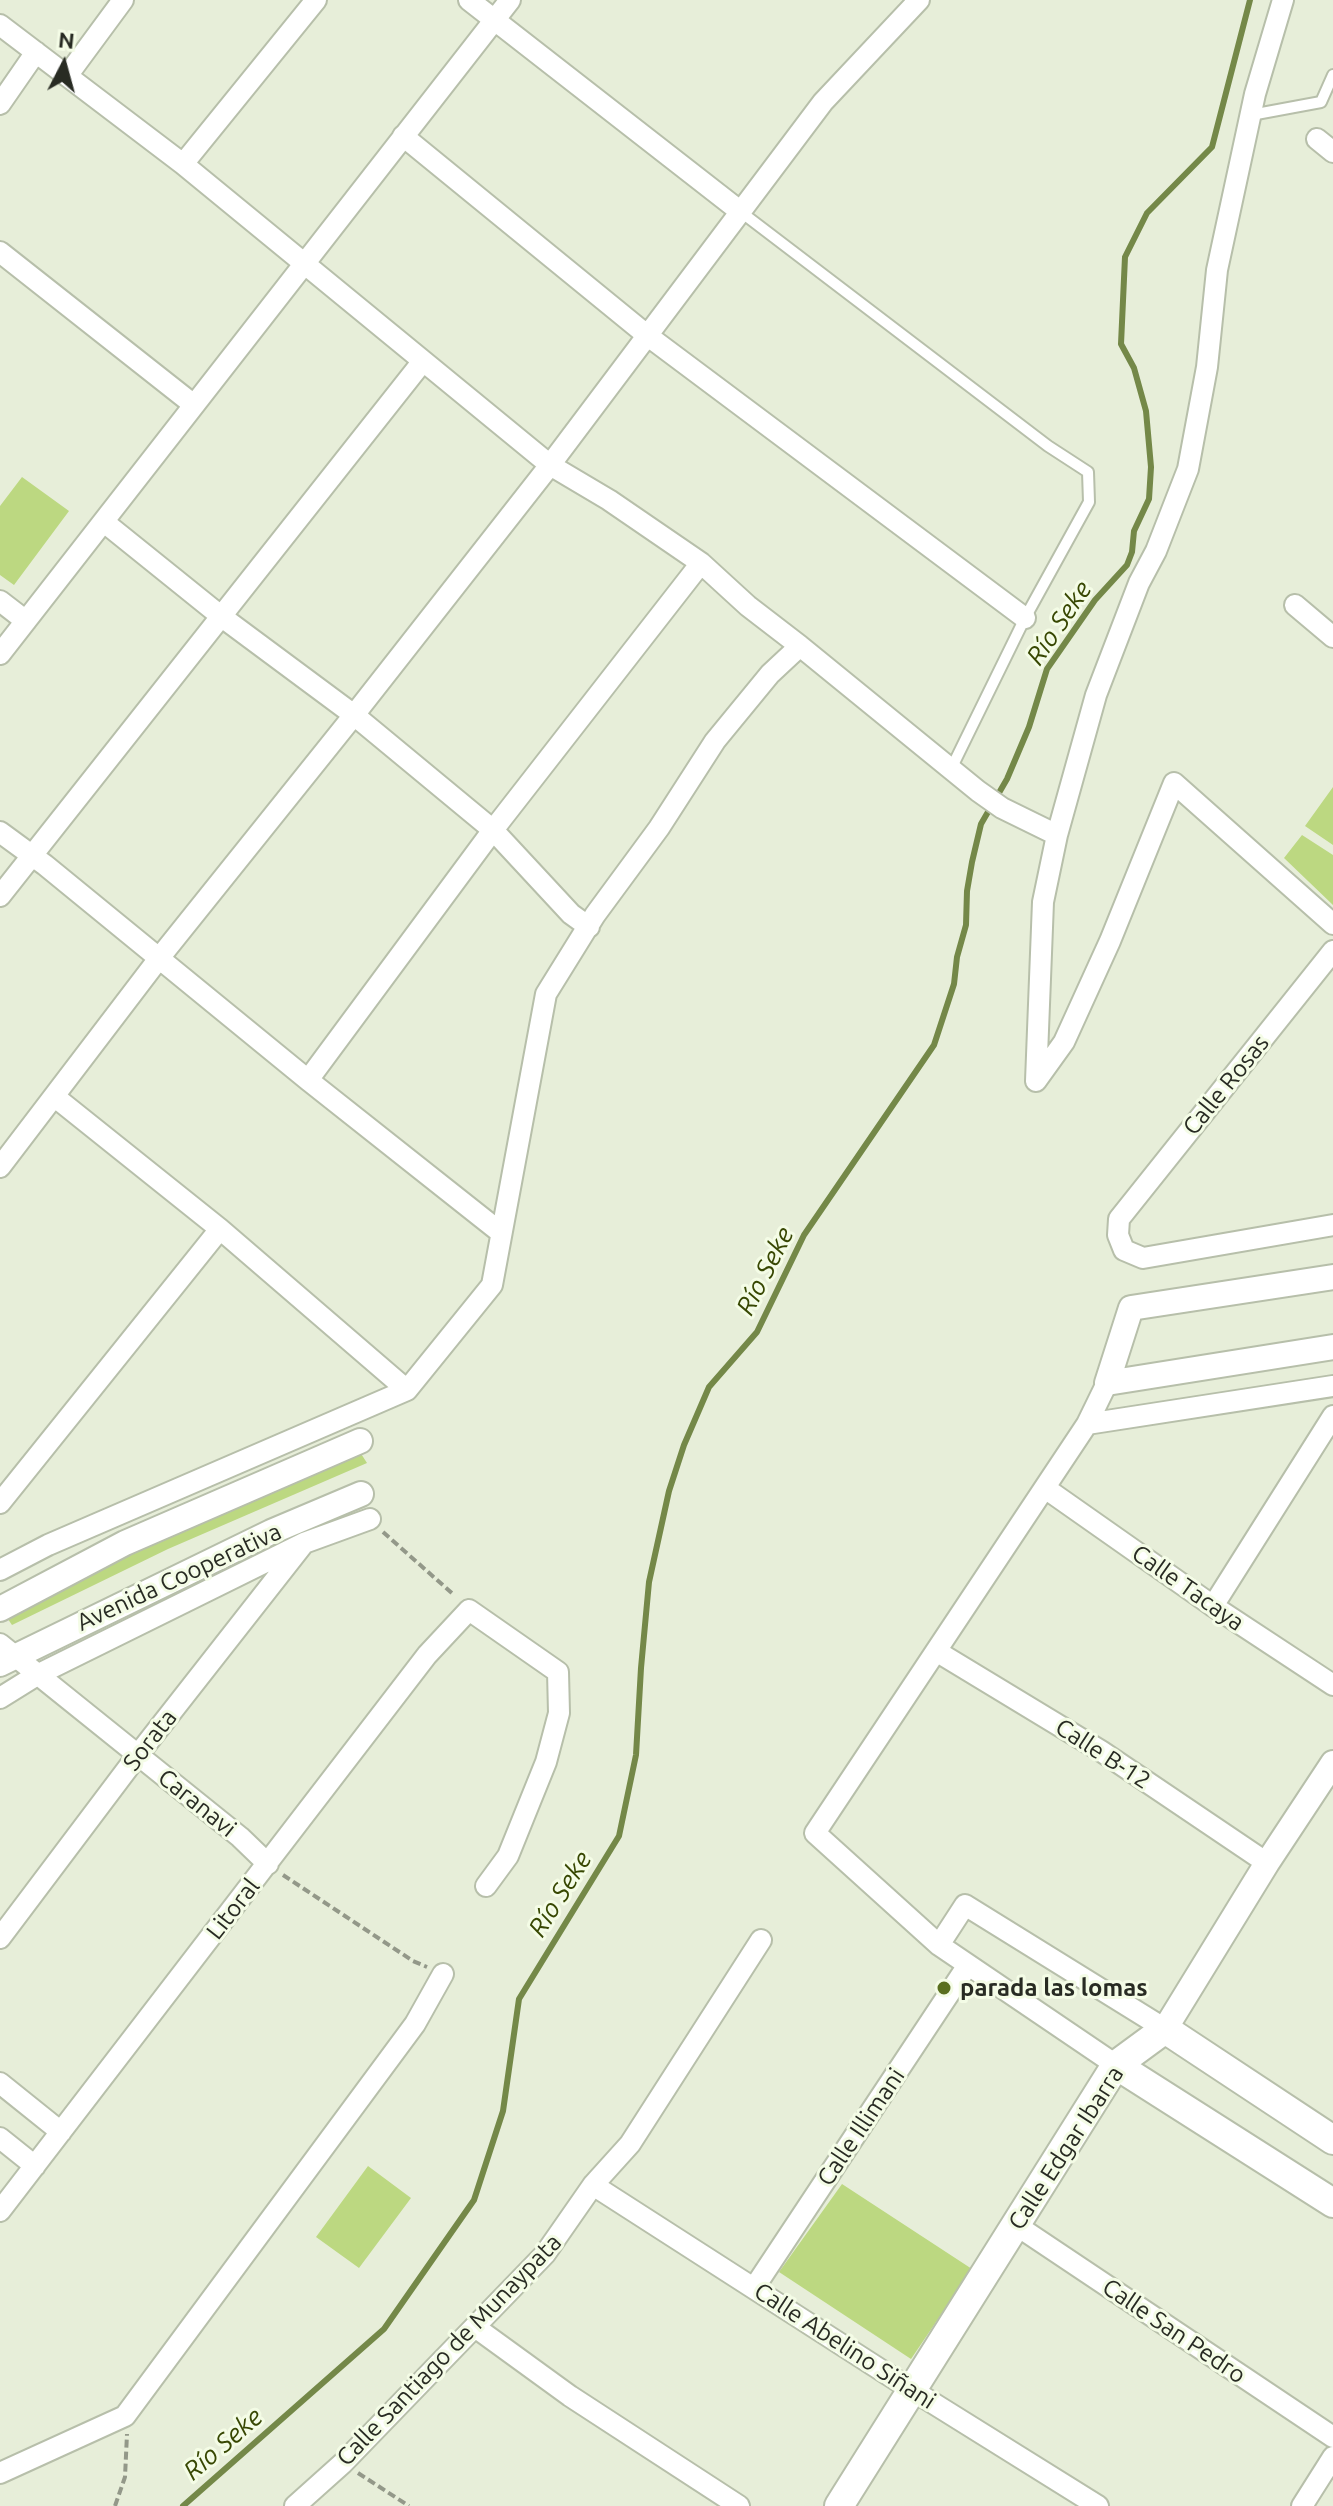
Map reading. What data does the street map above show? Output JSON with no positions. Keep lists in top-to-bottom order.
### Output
{
  "streets": {
    "main road": ["Calle Edgar Ibarra"],
    "street": [
      "Calle Rosas",
      "Avenida Cooperativa",
      "Calle Tacaya",
      "Sorata",
      "Calle B-12",
      "Caranavi",
      "Litoral",
      "Calle Illimani",
      "Calle San Pedro",
      "Calle Abelino Siñani",
      "Calle Santiago de Munaypata"
    ]
  },
  "crossings": [
    ["Avenida Cooperativa", "Caranavi"],
    ["Sorata", "Caranavi"],
    ["Calle B-12", "Calle Edgar Ibarra"],
    ["Caranavi", "Litoral"],
    ["Calle Illimani", "Calle Abelino Siñani"],
    ["Calle Edgar Ibarra", "Calle San Pedro"],
    ["Calle Edgar Ibarra", "Calle Abelino Siñani"],
    ["Calle Abelino Siñani", "Calle Santiago de Munaypata"]
  ],
  "water": ["Río Seke"],
  "places": ["parada las lomas"],
  "north": "top"
}
